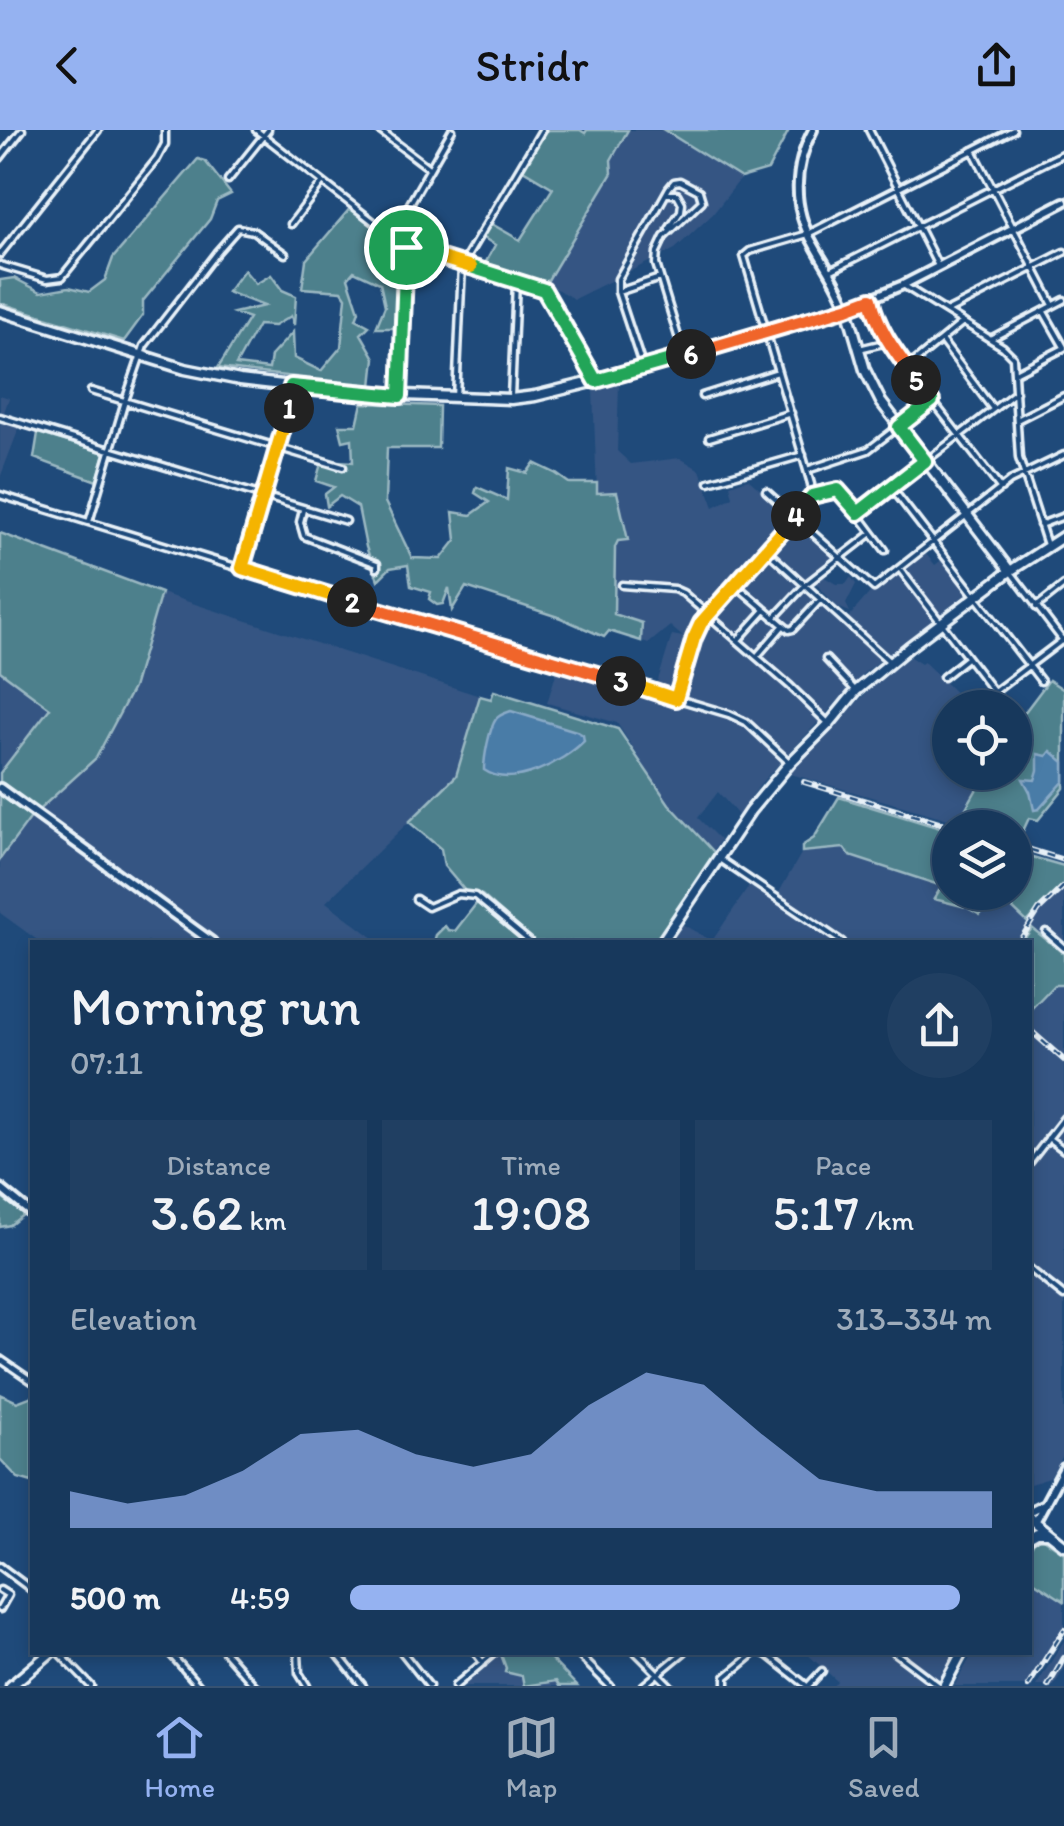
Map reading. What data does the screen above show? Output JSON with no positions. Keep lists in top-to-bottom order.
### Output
{
  "page": {
    "header": "Stridr",
    "pins": [
      "6",
      "5",
      "1",
      "4",
      "2",
      "3"
    ],
    "heading": ["Morning run", "07:11"],
    "stats": [
      ["Distance", "3.62 km"],
      ["Time", "19:08"],
      ["Pace", "5:17 /km"]
    ],
    "chart": ["Elevation", "313–334 m"],
    "list": [
      {
        "name": "500 m",
        "note": "4:59"
      }
    ],
    "tabs": ["Home", "Map", "Saved"]
  }
}
